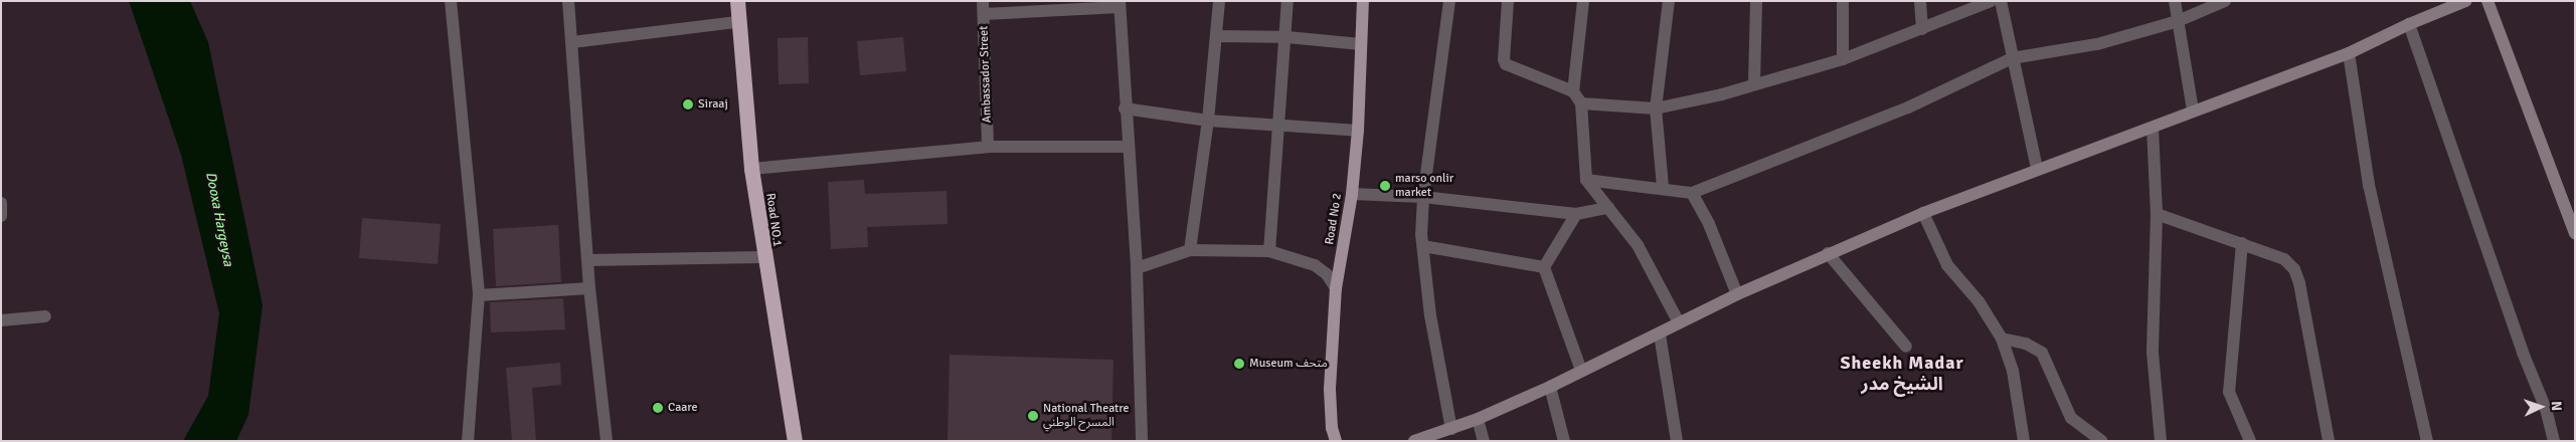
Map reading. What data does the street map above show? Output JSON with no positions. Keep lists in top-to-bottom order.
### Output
{
  "streets": {
    "highway": ["Road NO.1"],
    "main road": ["Road No 2"],
    "street": ["Ambassador Street"]
  },
  "districts": ["Sheekh Madar الشيخ مدر"],
  "water": ["Dooxa Hargeysa"],
  "places": [
    "Siraaj",
    "marso onlir market",
    "Museum متحف",
    "Caare",
    "National Theatre المسرح الوطني"
  ],
  "north": "right"
}
